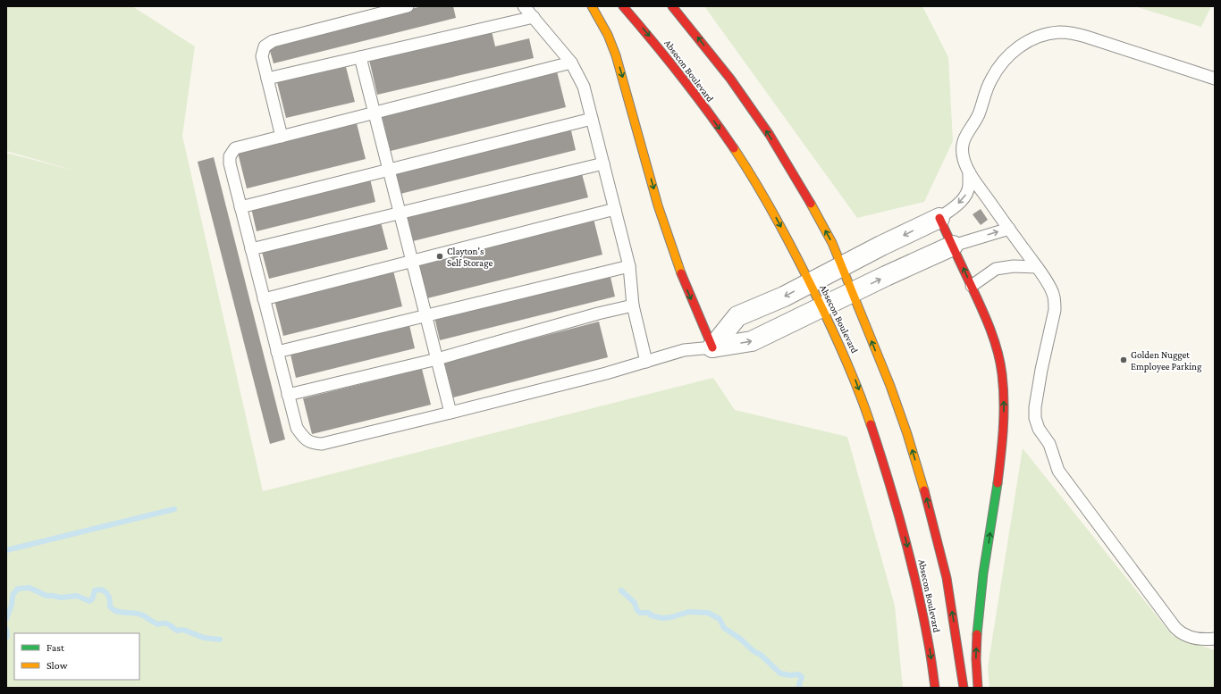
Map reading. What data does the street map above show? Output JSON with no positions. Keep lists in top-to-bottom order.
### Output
{
  "streets": {
    "highway": ["Absecon Boulevard"]
  },
  "places": ["Clayton's Self Storage", "Golden Nugget Employee Parking"],
  "legend": ["Fast", "Slow"]
}
